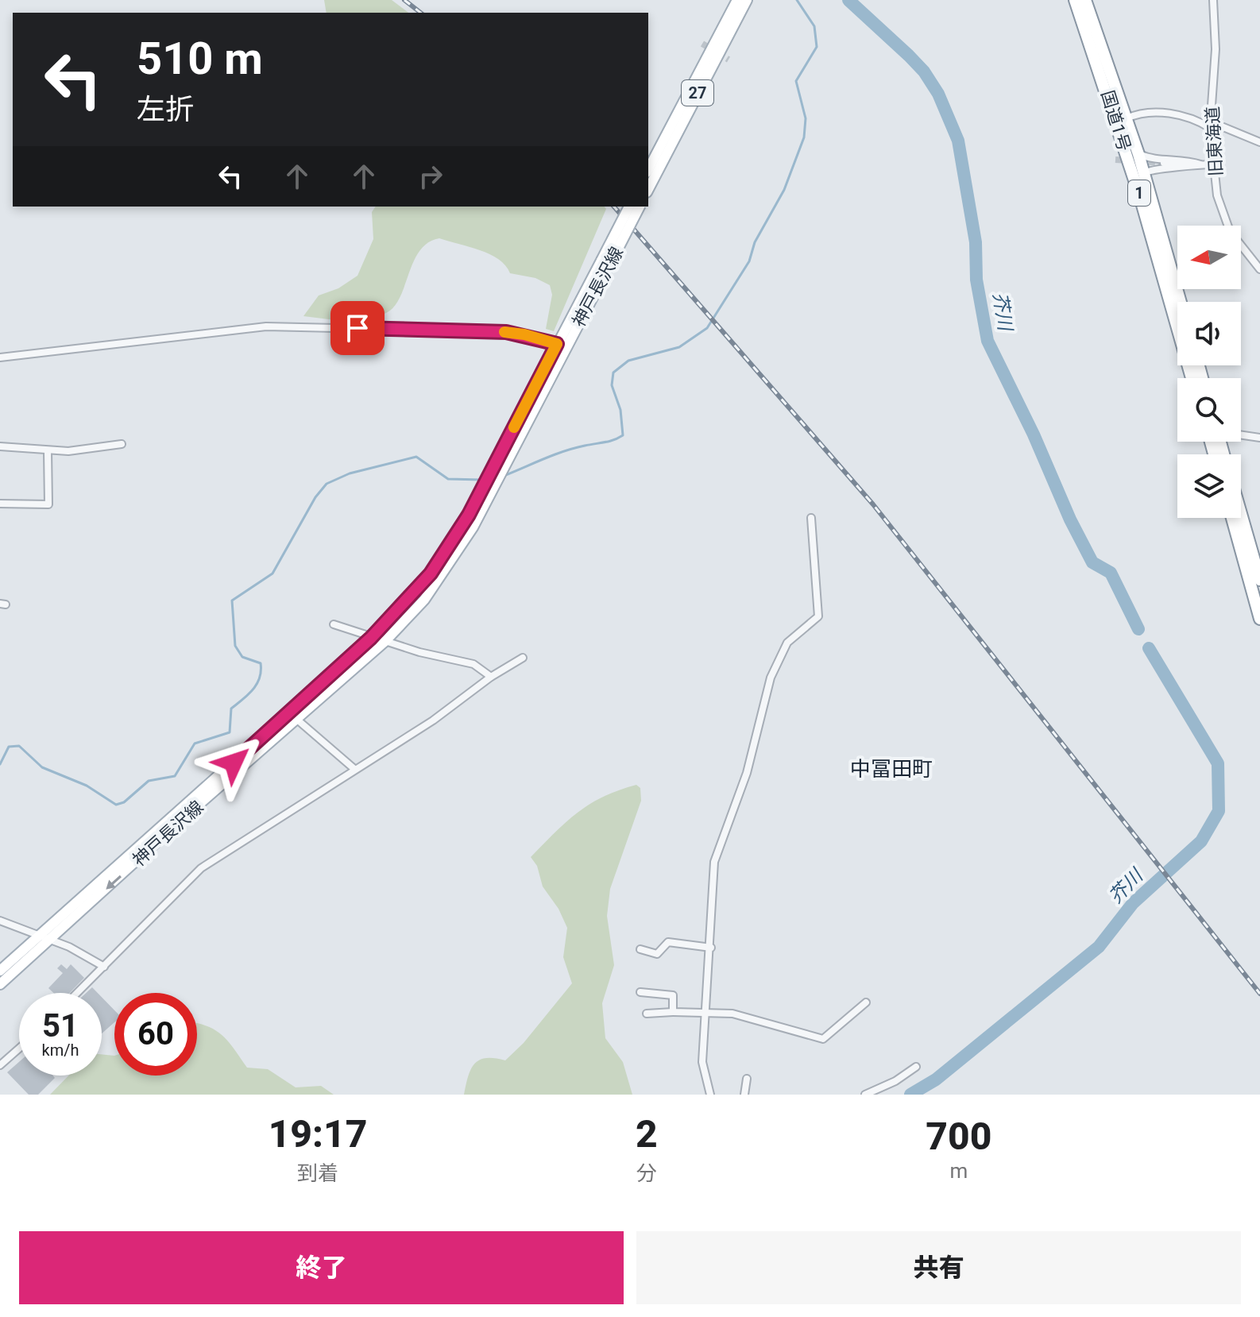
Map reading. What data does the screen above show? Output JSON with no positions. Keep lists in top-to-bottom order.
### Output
{
  "streets": {
    "highway": ["国道1号", "1"],
    "main road": ["27", "神戸長沢線"],
    "street": ["旧東海道"]
  },
  "districts": ["中冨田町"],
  "water": ["芥川"],
  "north": "left",
  "page": {
    "turn": ["510 m", "左折"],
    "speed": "51 km/h",
    "limit": "60",
    "eta": [
      "19:17",
      "到着",
      "2",
      "分",
      "700",
      "m"
    ],
    "buttons": ["終了", "共有"]
  }
}
